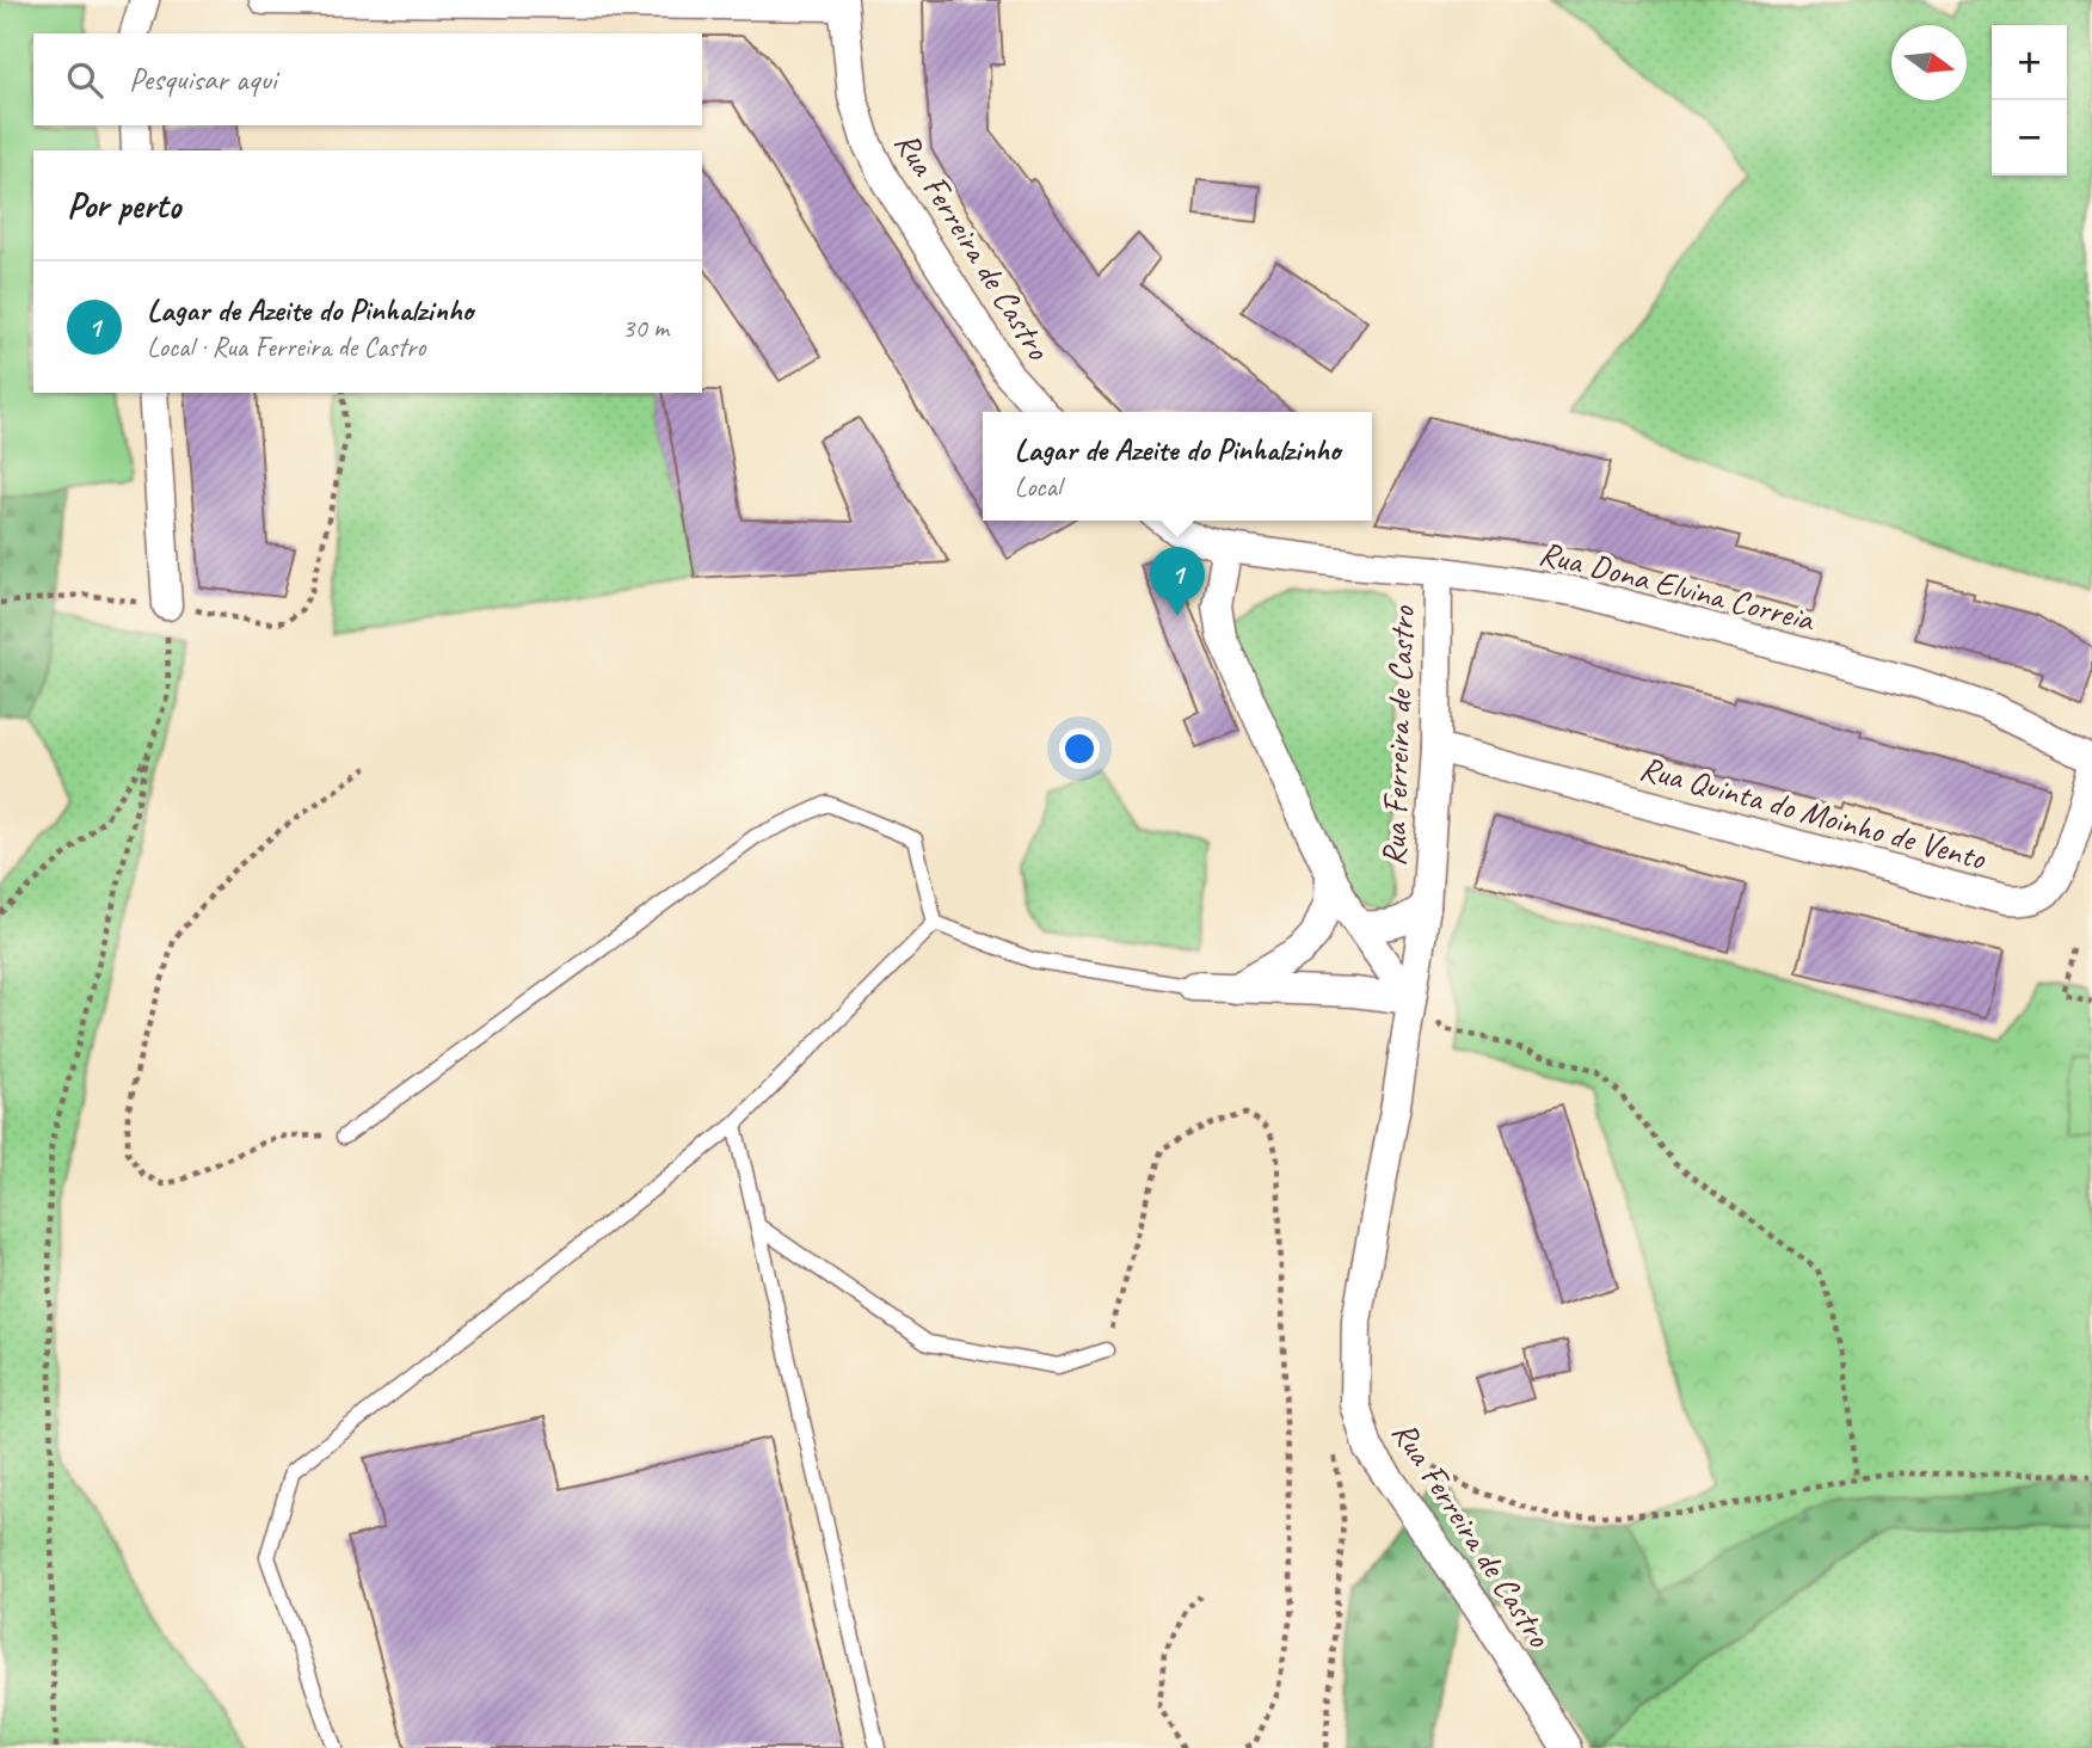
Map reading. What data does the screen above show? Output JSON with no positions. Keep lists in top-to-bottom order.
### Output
{
  "streets": {
    "street": ["Rua Ferreira de Castro", "Rua Dona Elvina Correia", "Rua Quinta do Moinho de Vento"]
  },
  "crossings": [
    ["Rua Ferreira de Castro", "Rua Dona Elvina Correia"],
    ["Rua Ferreira de Castro", "Rua Quinta do Moinho de Vento"]
  ],
  "north": "right",
  "page": {
    "map_buttons": ["+", "−"],
    "search": "Pesquisar aqui",
    "heading": "Por perto",
    "list": [
      {
        "mark": "1",
        "name": "Lagar de Azeite do Pinhalzinho",
        "note": "Local · Rua Ferreira de Castro",
        "value": "30 m"
      }
    ],
    "popup": ["Lagar de Azeite do Pinhalzinho", "Local"],
    "pins": "1"
  }
}
